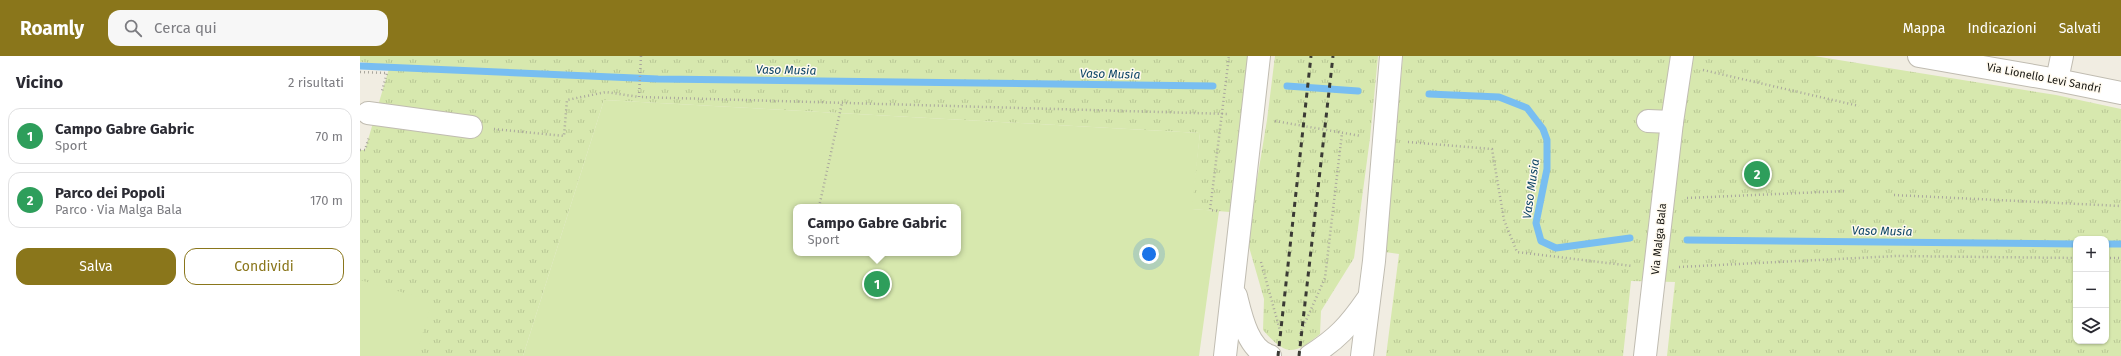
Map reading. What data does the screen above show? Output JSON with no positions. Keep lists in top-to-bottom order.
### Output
{
  "streets": {
    "street": ["Via Lionello Levi Sandri", "Via Malga Bala"]
  },
  "water": ["Vaso Musia"],
  "page": {
    "header": "Roamly",
    "search": "Cerca qui",
    "nav": ["Mappa", "Indicazioni", "Salvati"],
    "heading": ["Vicino", "2 risultati"],
    "list": [
      {
        "mark": "1",
        "name": "Campo Gabre Gabric",
        "note": "Sport",
        "value": "70 m"
      },
      {
        "mark": "2",
        "name": "Parco dei Popoli",
        "note": "Parco · Via Malga Bala",
        "value": "170 m"
      }
    ],
    "pins": ["2", "1"],
    "popup": ["Campo Gabre Gabric", "Sport"],
    "buttons": ["Salva", "Condividi"],
    "map_buttons": ["+", "−"]
  }
}
